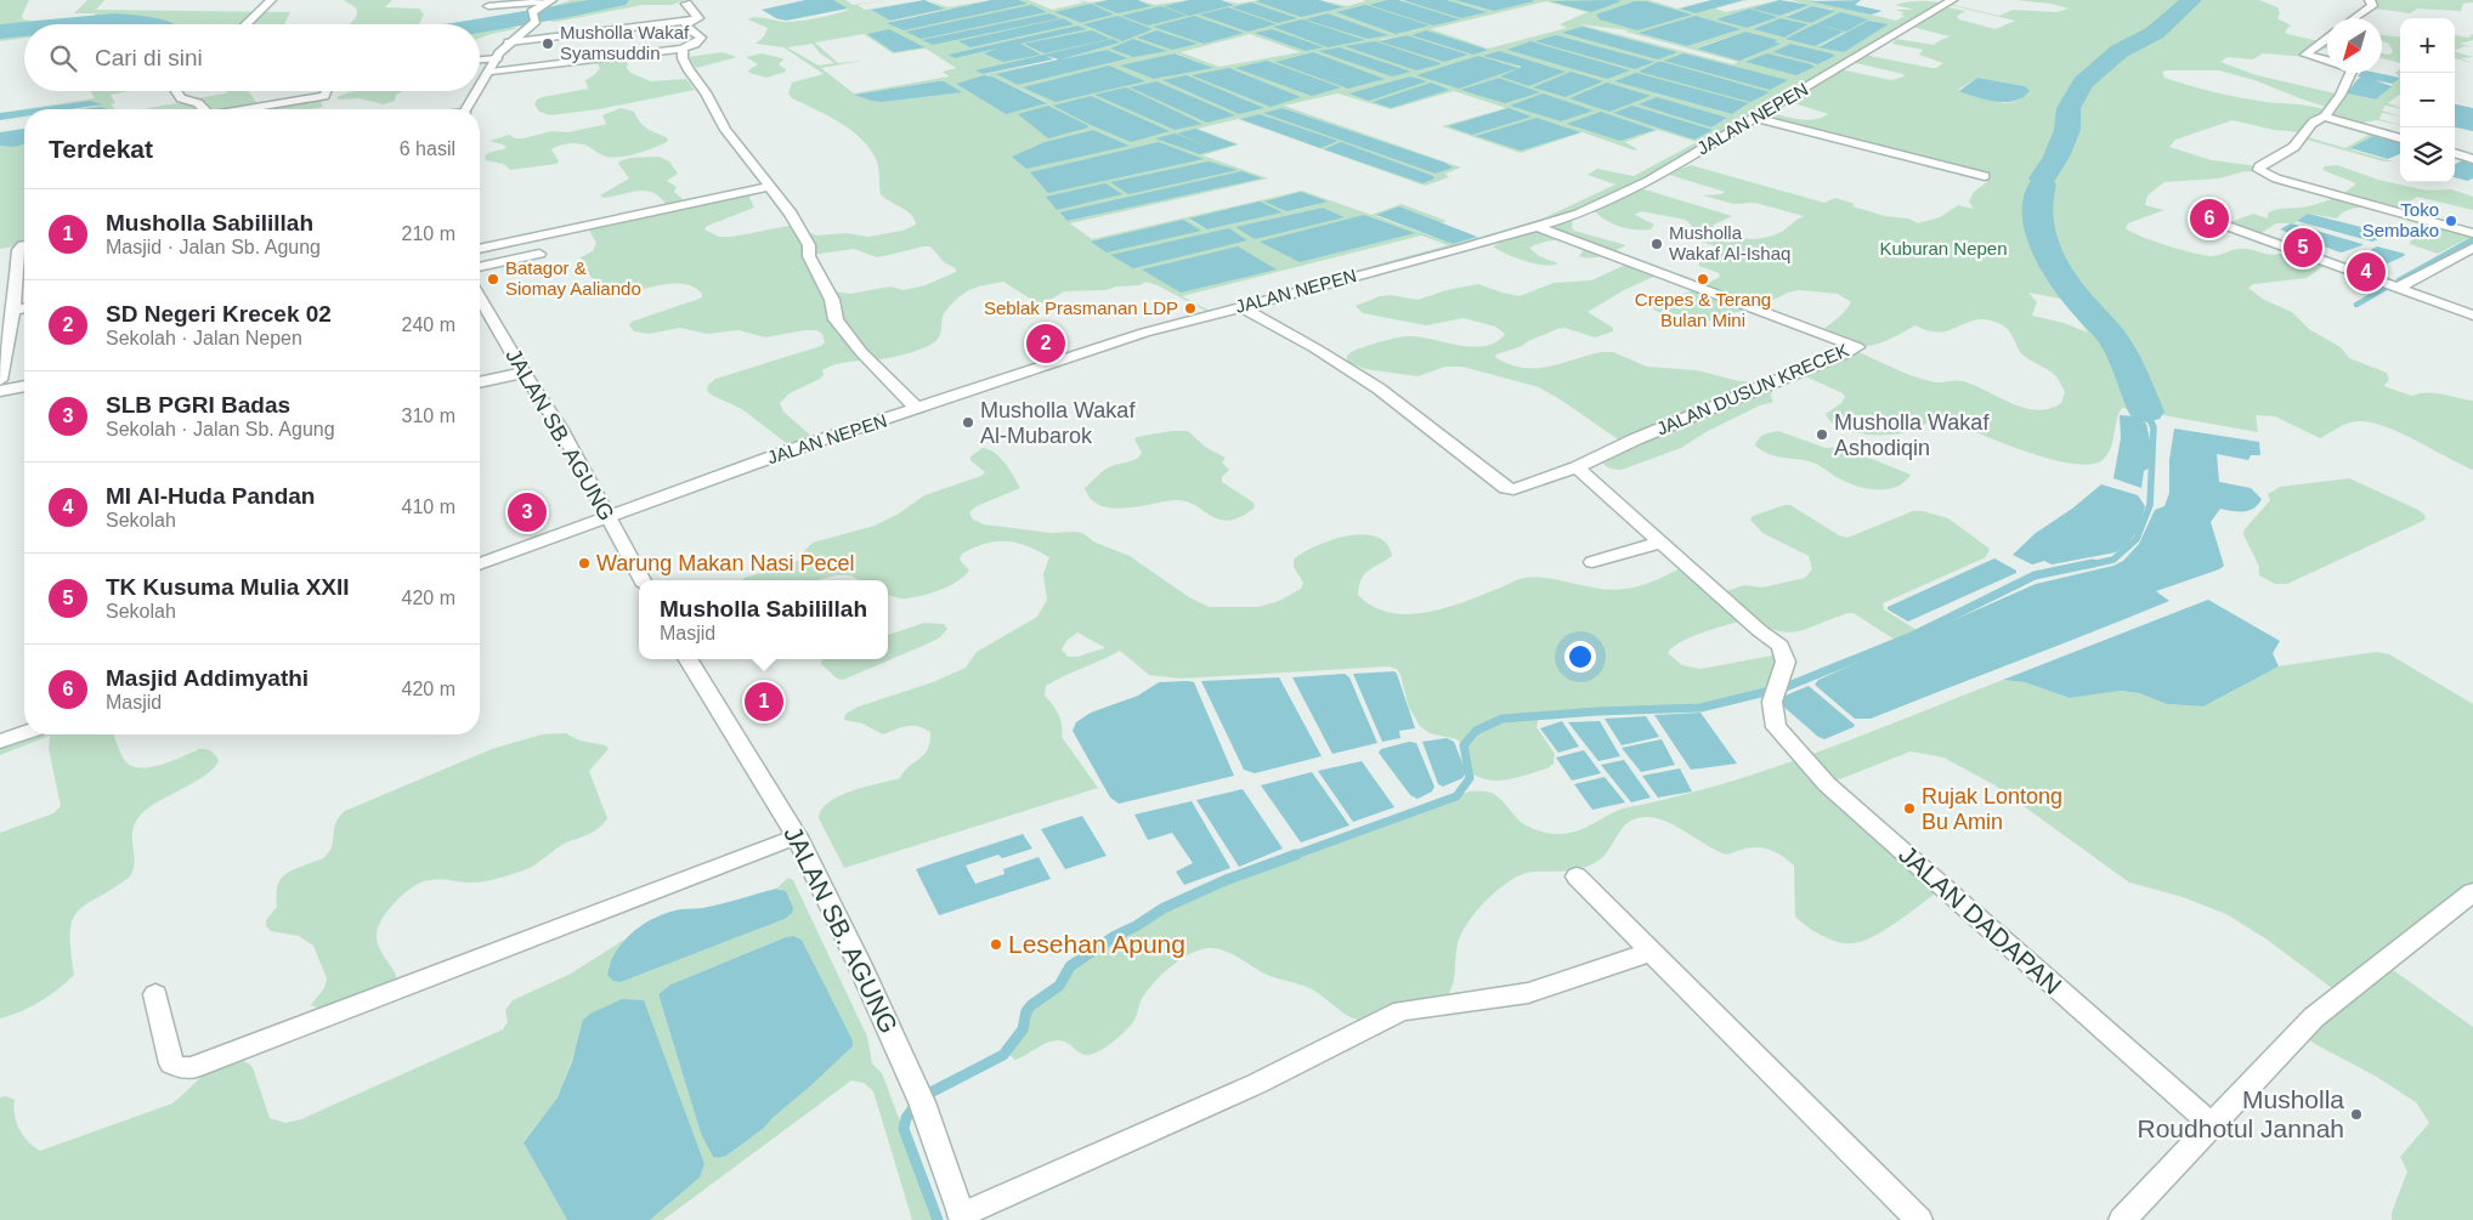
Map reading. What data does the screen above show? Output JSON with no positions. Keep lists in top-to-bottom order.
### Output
{
  "streets": {
    "street": [
      "JALAN NEPEN",
      "JALAN DUSUN KRECEK",
      "JALAN SB. AGUNG",
      "JALAN DADAPAN"
    ]
  },
  "crossings": [
    ["JALAN NEPEN", "JALAN DUSUN KRECEK"],
    ["JALAN NEPEN", "JALAN SB. AGUNG"]
  ],
  "parks": ["Kuburan Nepen"],
  "places": [
    "Musholla Wakaf Syamsuddin",
    "Toko Sembako",
    "Musholla Wakaf Al-Ishaq",
    "Batagor & Siomay Aaliando",
    "Crepes & Terang Bulan Mini",
    "Seblak Prasmanan LDP",
    "Musholla Wakaf Al-Mubarok",
    "Musholla Wakaf Ashodiqin",
    "Warung Makan Nasi Pecel",
    "Rujak Lontong Bu Amin",
    "Lesehan Apung",
    "Musholla Roudhotul Jannah"
  ],
  "north": "bottom left",
  "page": {
    "map_buttons": ["+", "−"],
    "search": "Cari di sini",
    "heading": ["Terdekat", "6 hasil"],
    "list": [
      {
        "mark": "1",
        "name": "Musholla Sabilillah",
        "note": "Masjid · Jalan Sb. Agung",
        "value": "210 m"
      },
      {
        "mark": "2",
        "name": "SD Negeri Krecek 02",
        "note": "Sekolah · Jalan Nepen",
        "value": "240 m"
      },
      {
        "mark": "3",
        "name": "SLB PGRI Badas",
        "note": "Sekolah · Jalan Sb. Agung",
        "value": "310 m"
      },
      {
        "mark": "4",
        "name": "MI Al-Huda Pandan",
        "note": "Sekolah",
        "value": "410 m"
      },
      {
        "mark": "5",
        "name": "TK Kusuma Mulia XXII",
        "note": "Sekolah",
        "value": "420 m"
      },
      {
        "mark": "6",
        "name": "Masjid Addimyathi",
        "note": "Masjid",
        "value": "420 m"
      }
    ],
    "pins": [
      "6",
      "5",
      "4",
      "2",
      "3",
      "1"
    ],
    "popup": ["Musholla Sabilillah", "Masjid"]
  }
}
